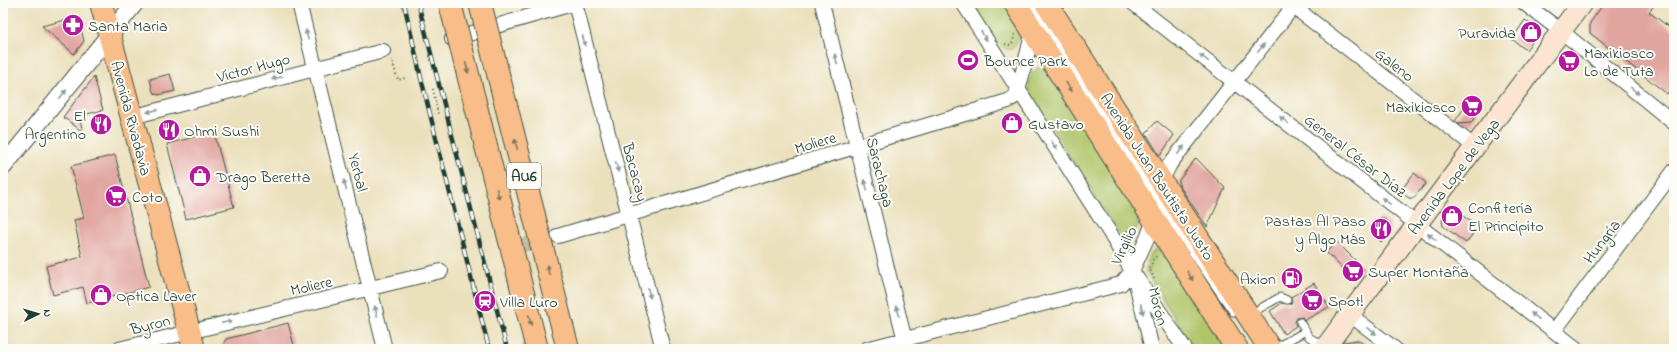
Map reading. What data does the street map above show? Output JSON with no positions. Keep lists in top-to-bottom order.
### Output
{
  "streets": {
    "main road": [
      "Avenida Rivadavia",
      "AU6",
      "Avenida Juan Bautista Justo",
      "Avenida Lope de Vega"
    ],
    "street": [
      "Galeno",
      "Víctor Hugo",
      "Moliere",
      "General César Díaz",
      "Yerbal",
      "Bacacay",
      "Sarachaga",
      "Hungría",
      "Virgilio",
      "Morón",
      "Byron"
    ]
  },
  "crossings": [
    ["Galeno", "Avenida Lope de Vega"],
    ["Galeno", "Virgilio"],
    ["Víctor Hugo", "Avenida Rivadavia"],
    ["Víctor Hugo", "Yerbal"],
    ["Avenida Rivadavia", "Moliere"],
    ["Avenida Rivadavia", "Byron"],
    ["Moliere", "Yerbal"],
    ["Moliere", "Bacacay"],
    ["Moliere", "Sarachaga"],
    ["Moliere", "Byron"],
    ["General César Díaz", "Avenida Lope de Vega"],
    ["General César Díaz", "Hungría"],
    ["General César Díaz", "Virgilio"],
    ["Sarachaga", "Virgilio"],
    ["Avenida Juan Bautista Justo", "Virgilio"],
    ["Virgilio", "Morón"]
  ],
  "one_way": [
    "Víctor Hugo",
    "General César Díaz",
    "Yerbal",
    "Bacacay",
    "Sarachaga",
    "Virgilio"
  ],
  "places": {
    "pharmacy": ["Santa Maria"],
    "shop": [
      "Puravida",
      "Gustavo",
      "Drago Beretta",
      "Confitería El Principito",
      "Optica Laver"
    ],
    "sports": ["Bounce Park"],
    "supermarket": [
      "Maxikiosco Lo de Tuta",
      "Maxikiosco",
      "Coto",
      "Super Montaña",
      "Spot!"
    ],
    "restaurant": ["El Argentino", "Ohmi Sushi", "Pastas Al Paso y Algo Más"],
    "fuel station": ["Axion"],
    "station": ["Villa Luro"]
  },
  "north": "right"
}
